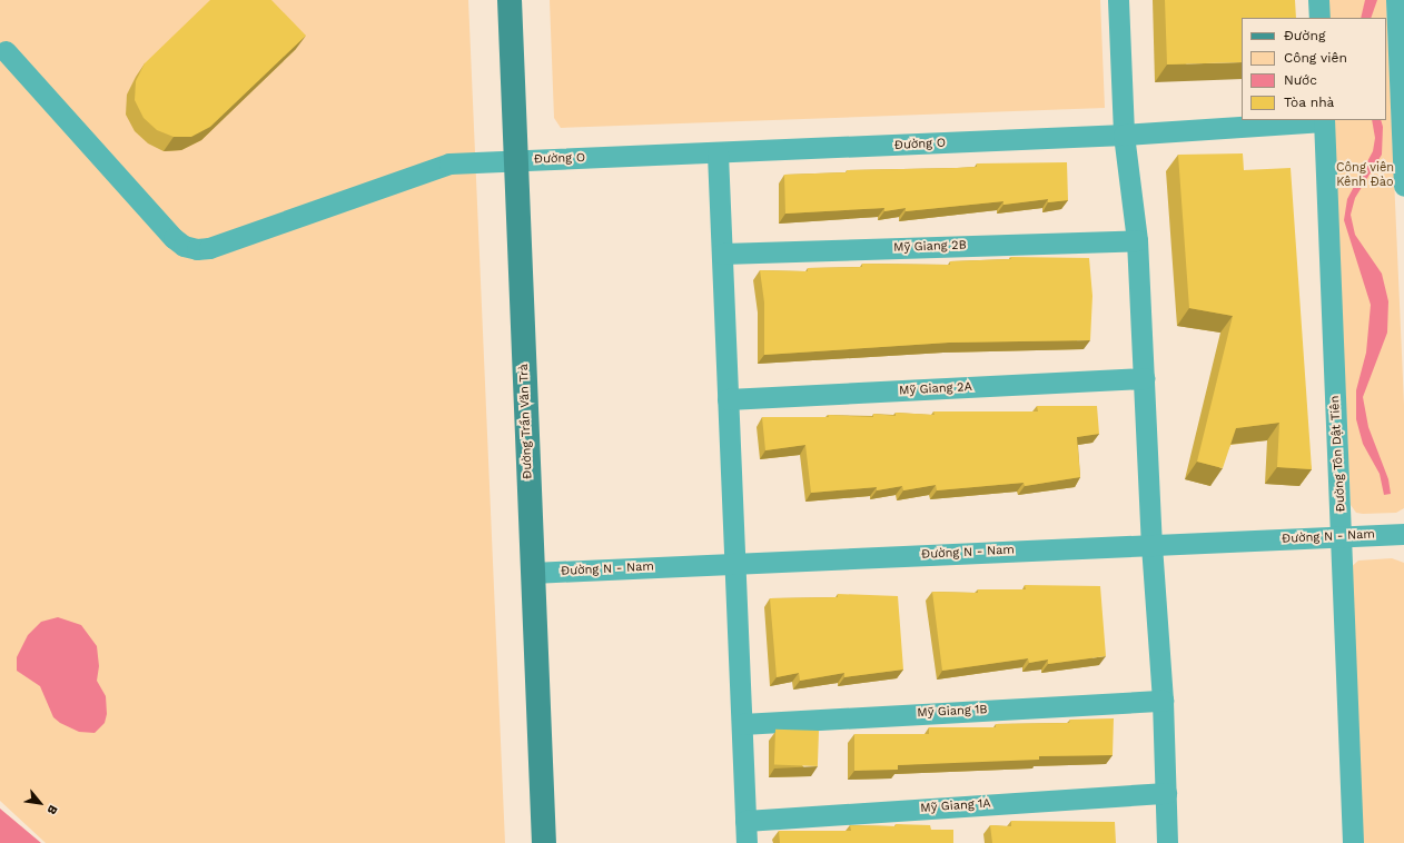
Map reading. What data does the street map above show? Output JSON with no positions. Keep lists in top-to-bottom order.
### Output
{
  "streets": {
    "main road": ["Đường Trần Văn Trà"],
    "street": [
      "Đường O",
      "Mỹ Giang 2B",
      "Mỹ Giang 2A",
      "Đường Tôn Dật Tiên",
      "Đường N - Nam",
      "Mỹ Giang 1B",
      "Mỹ Giang 1A"
    ]
  },
  "crossings": [
    ["Đường O", "Đường Trần Văn Trà"],
    ["Đường O", "Đường Tôn Dật Tiên"],
    ["Đường Trần Văn Trà", "Đường N - Nam"],
    ["Đường Tôn Dật Tiên", "Đường N - Nam"]
  ],
  "parks": ["Công viên Kênh Đào"],
  "legend": [
    "Đường",
    "Công viên",
    "Nước",
    "Tòa nhà"
  ],
  "north": "bottom right"
}
